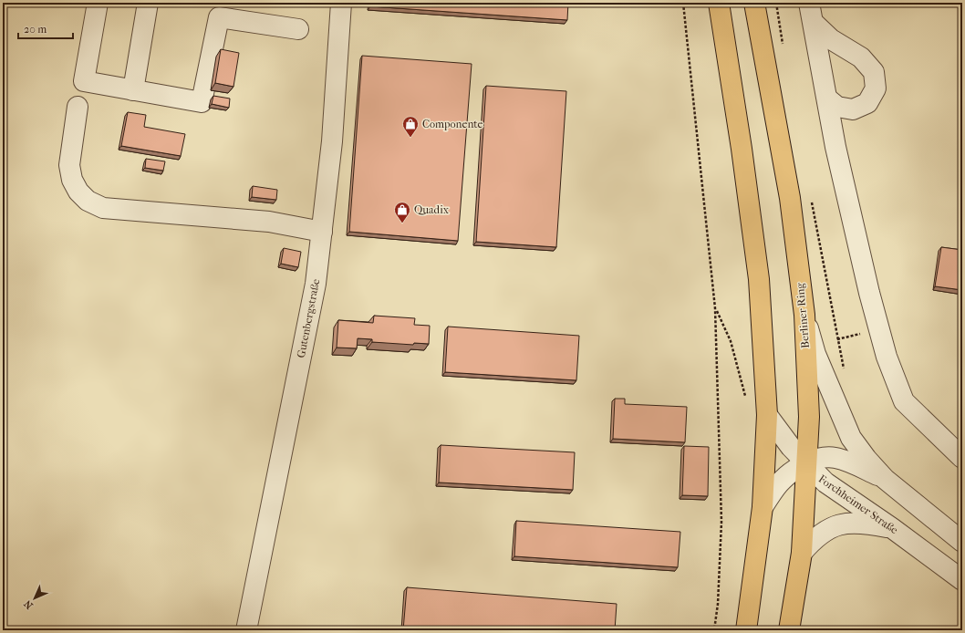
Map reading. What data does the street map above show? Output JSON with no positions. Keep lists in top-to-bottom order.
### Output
{
  "streets": {
    "main road": ["Berliner Ring"],
    "street": ["Gutenbergstraße", "Forchheimer Straße"]
  },
  "crossings": [
    ["Berliner Ring", "Forchheimer Straße"]
  ],
  "places": {
    "shop": ["Componente", "Quadix"]
  },
  "scale_bar": "20 m",
  "north": "bottom left"
}
